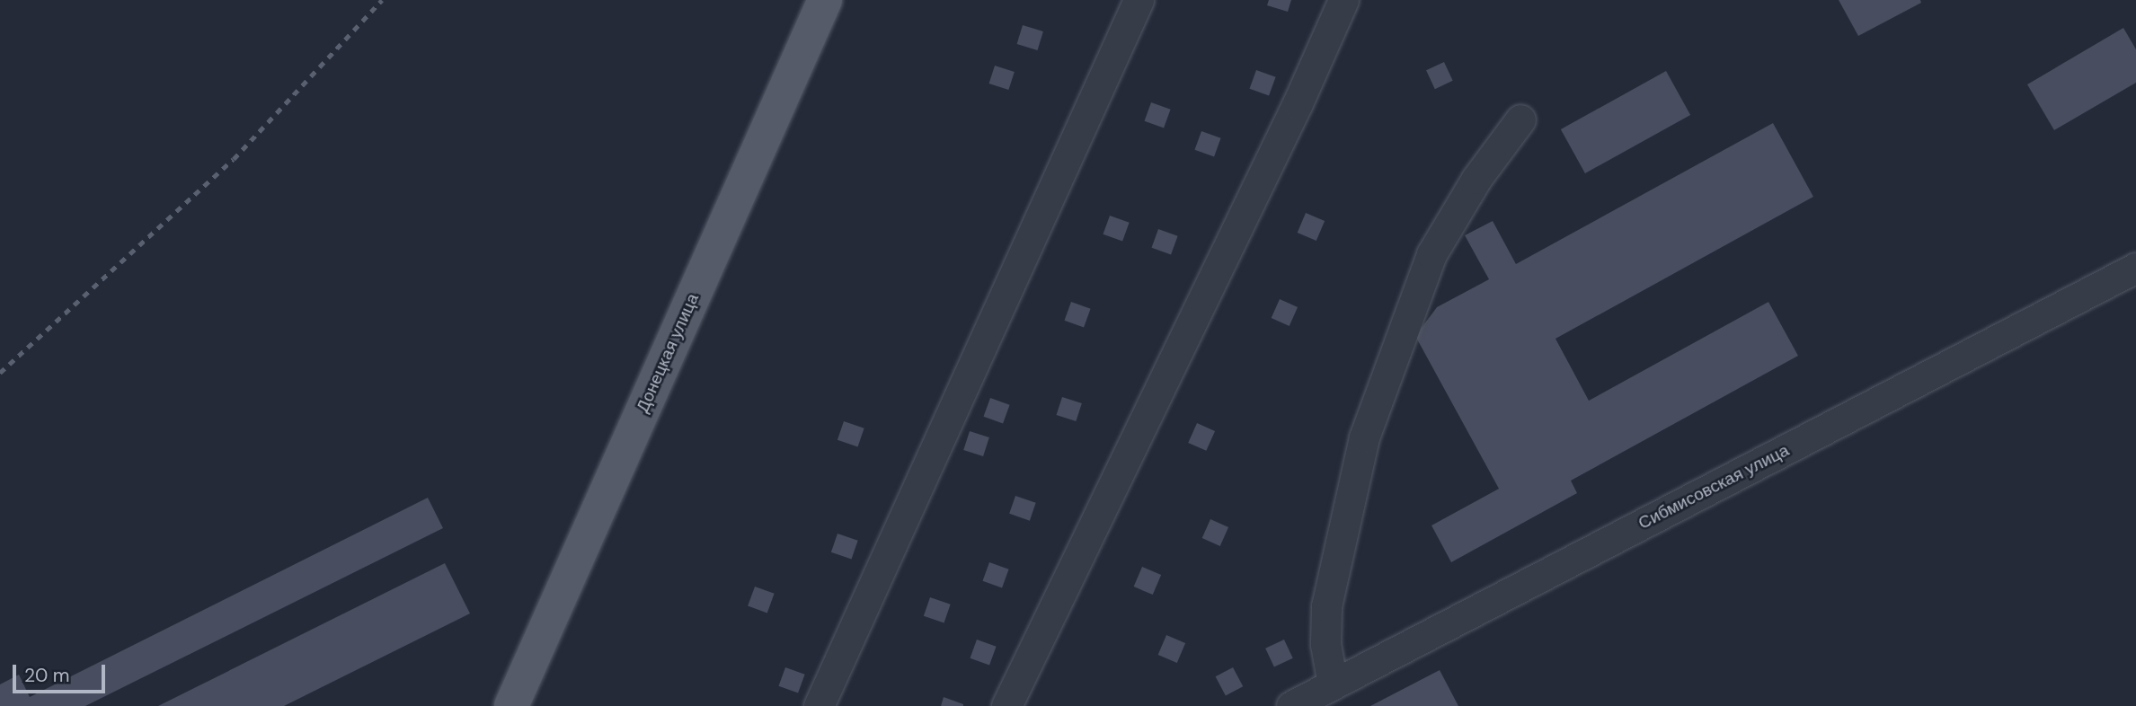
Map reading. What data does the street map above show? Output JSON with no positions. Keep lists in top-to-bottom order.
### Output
{
  "streets": {
    "main road": ["Донецкая улица"],
    "street": ["Сибмисовская улица"]
  },
  "scale_bar": "20 m"
}
